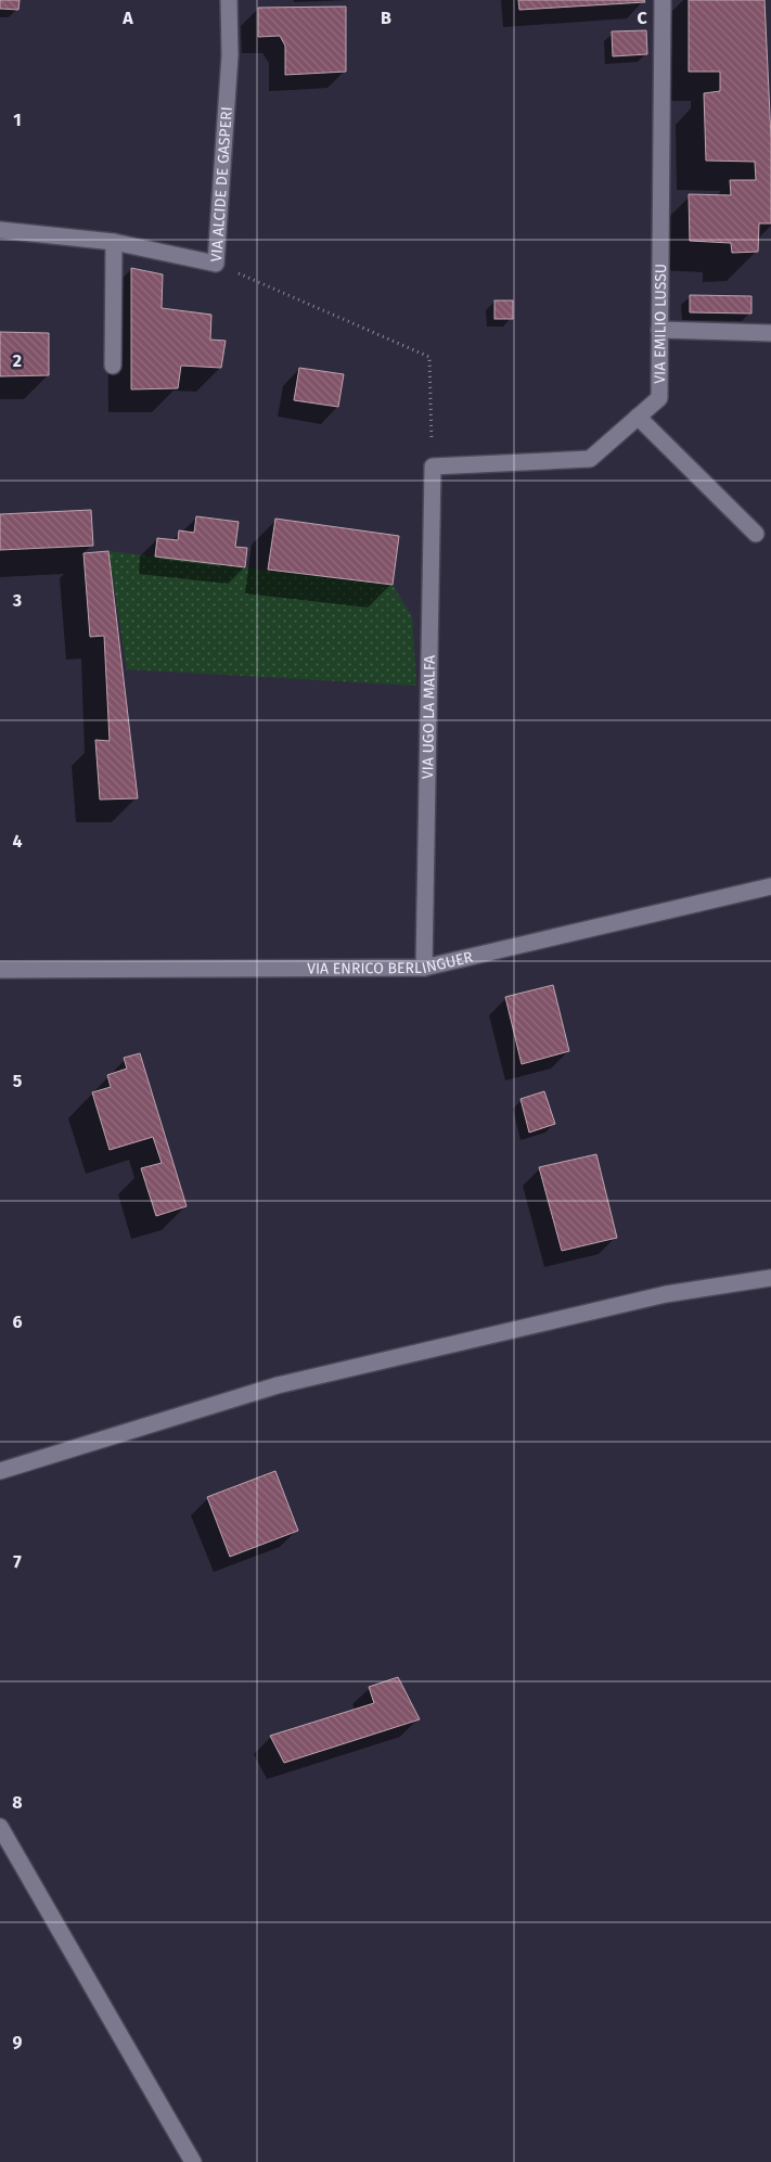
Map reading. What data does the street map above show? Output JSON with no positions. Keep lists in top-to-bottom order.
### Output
{
  "streets": {
    "street": [
      "VIA ALCIDE DE GASPERI",
      "VIA EMILIO LUSSU",
      "VIA UGO LA MALFA",
      "VIA ENRICO BERLINGUER"
    ]
  },
  "crossings": [
    ["VIA EMILIO LUSSU", "VIA UGO LA MALFA"],
    ["VIA UGO LA MALFA", "VIA ENRICO BERLINGUER"]
  ],
  "grid": {
    "columns": ["A", "B", "C"],
    "rows": [
      "1",
      "2",
      "3",
      "4",
      "5",
      "6",
      "7",
      "8",
      "9"
    ]
  }
}
